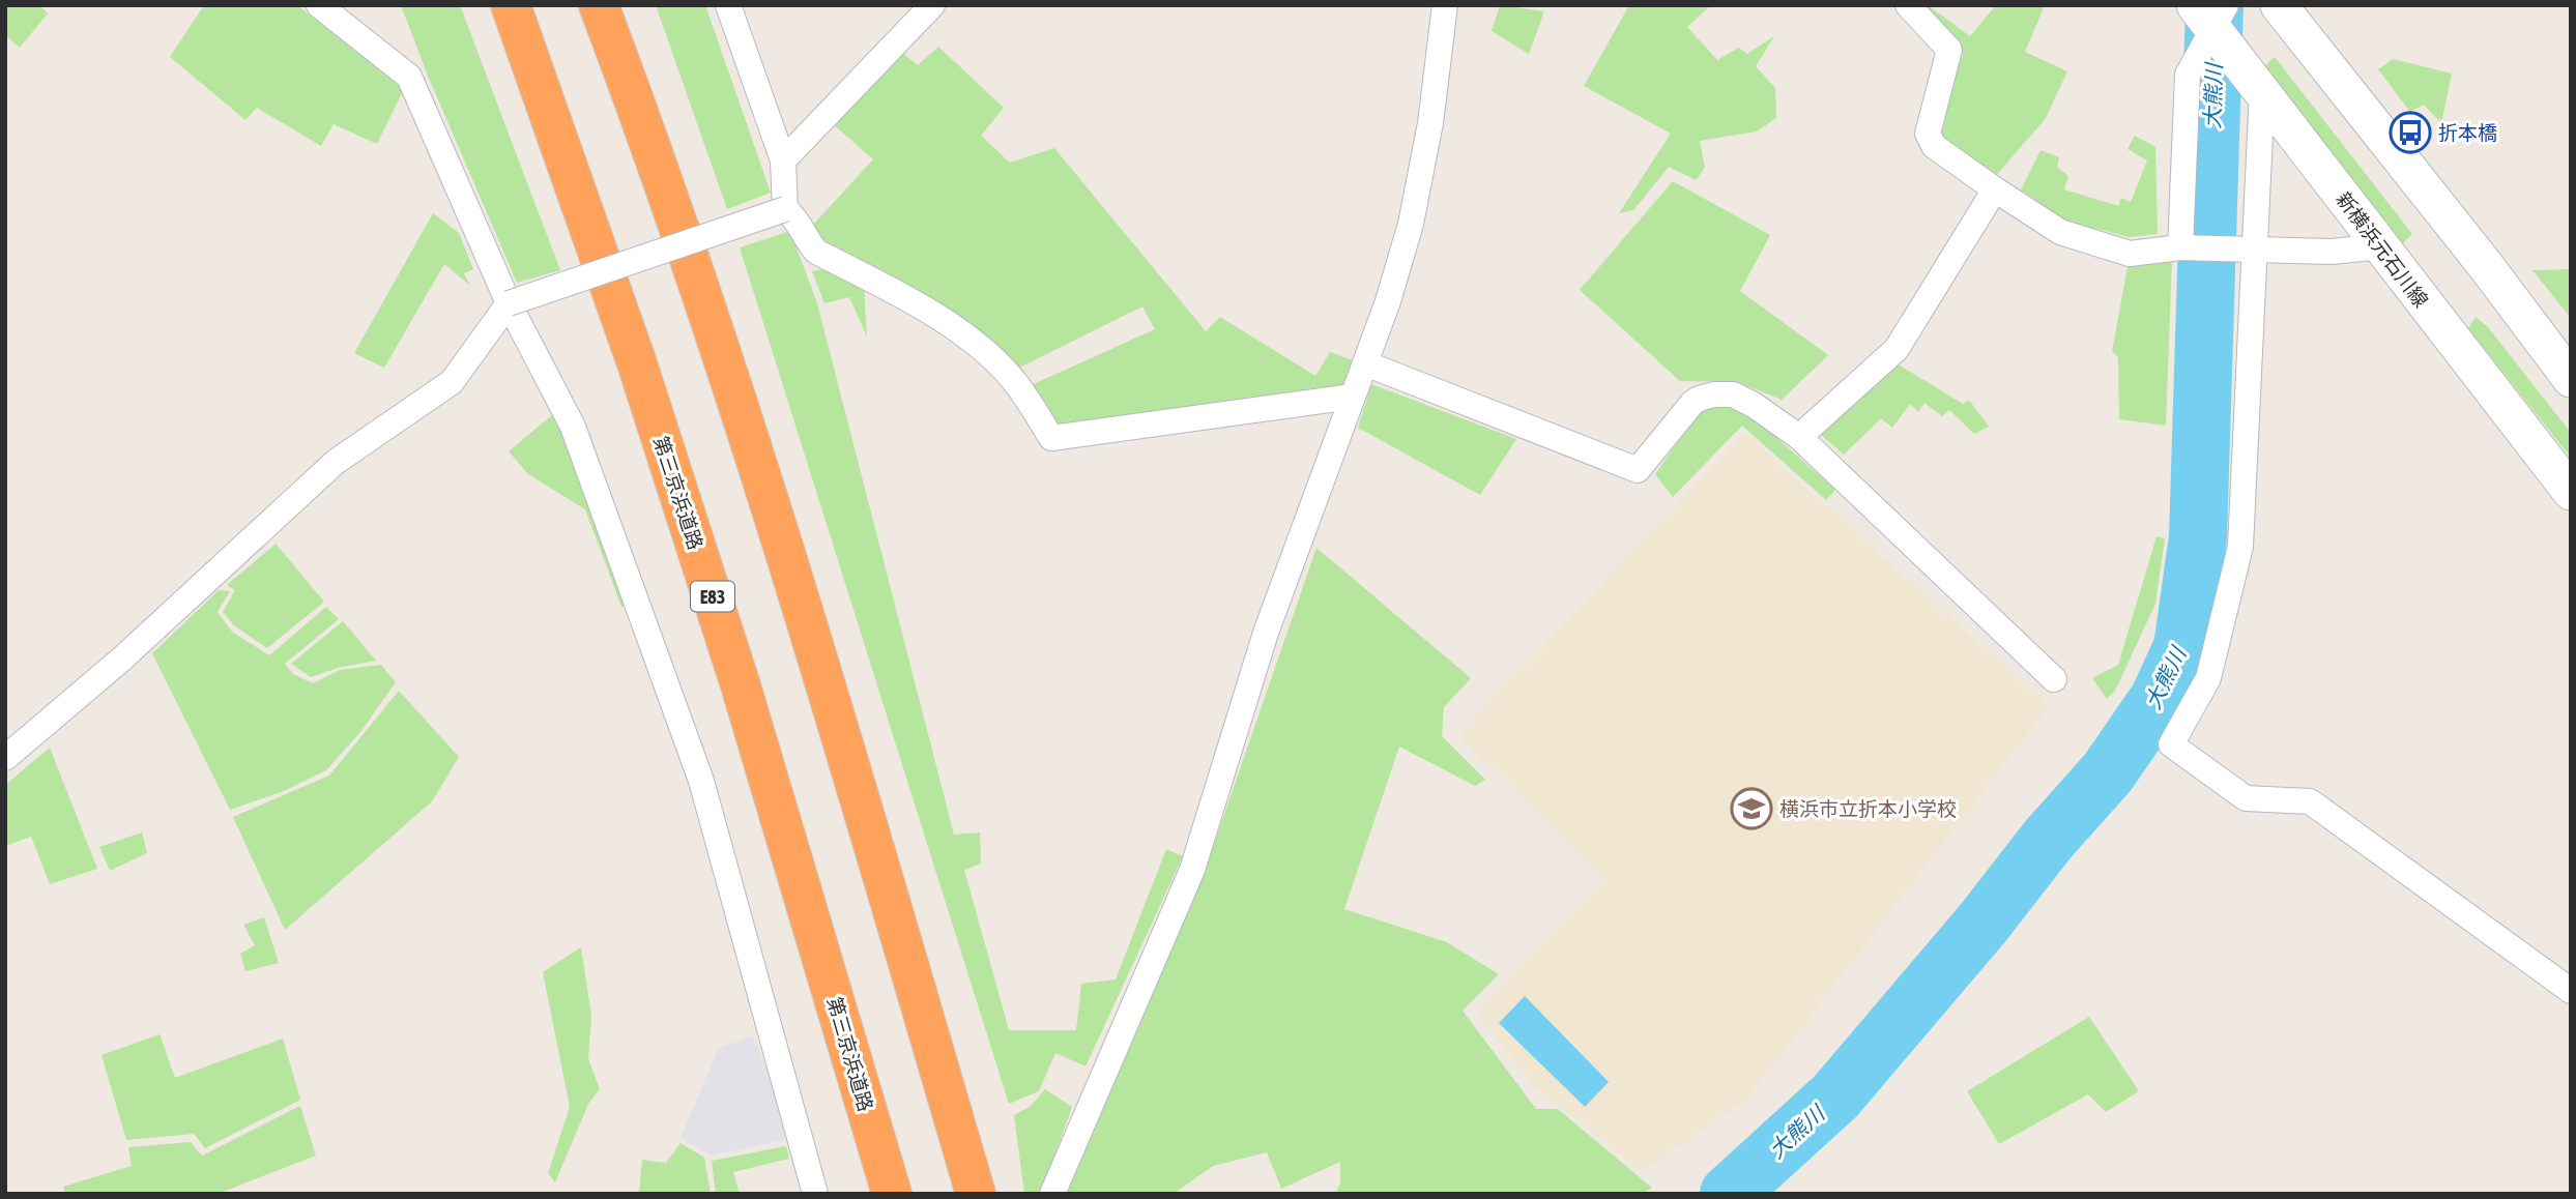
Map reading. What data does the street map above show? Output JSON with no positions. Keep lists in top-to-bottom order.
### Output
{
  "streets": {
    "highway": ["第三京浜道路", "E83"],
    "street": ["新横浜元石川線"]
  },
  "water": ["大熊川"],
  "places": {
    "bus stop": ["折本橋"],
    "school or university": ["横浜市立折本小学校"]
  }
}
